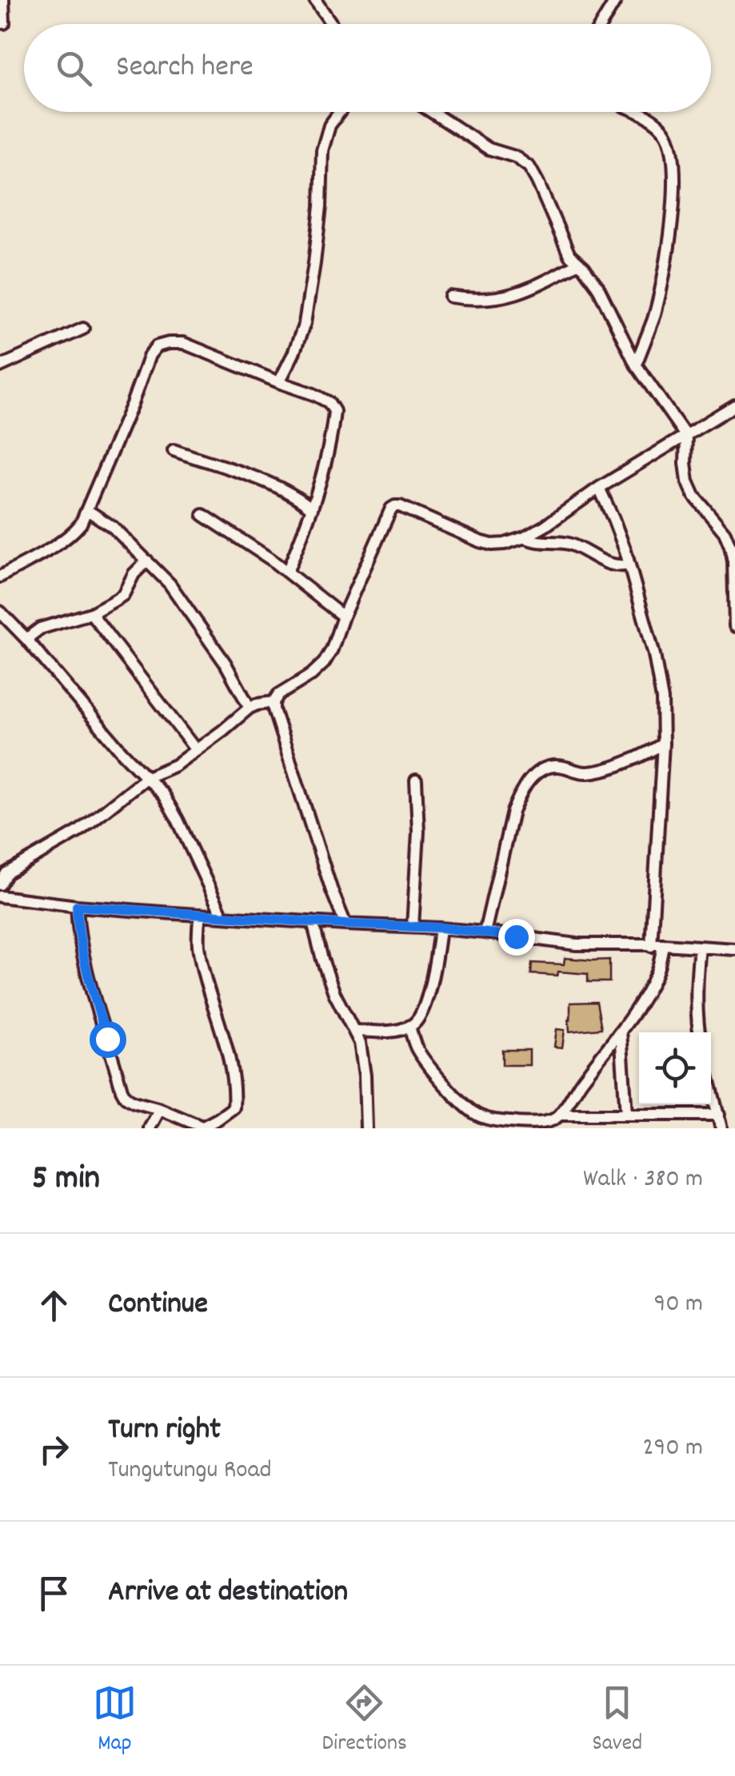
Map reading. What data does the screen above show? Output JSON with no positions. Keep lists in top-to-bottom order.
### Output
{
  "page": {
    "search": "Search here",
    "heading": ["5 min", "Walk · 380 m"],
    "list": [
      ["Continue", "90 m"],
      ["Turn right", "Tungutungu Road", "290 m"],
      "Arrive at destination"
    ],
    "nav": ["Map", "Directions", "Saved"]
  }
}
